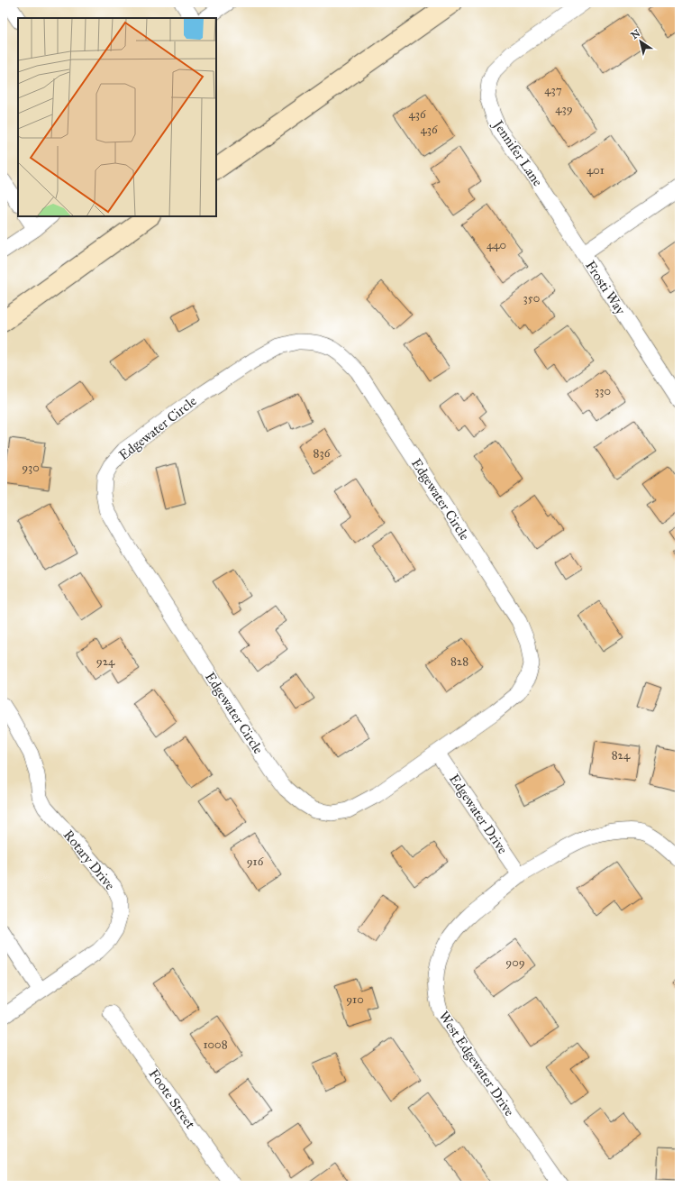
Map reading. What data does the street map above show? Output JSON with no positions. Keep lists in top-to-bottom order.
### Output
{
  "streets": {
    "street": [
      "Jennifer Lane",
      "Frosti Way",
      "Edgewater Circle",
      "Edgewater Drive",
      "Rotary Drive",
      "West Edgewater Drive",
      "Foote Street"
    ]
  },
  "crossings": [
    ["Jennifer Lane", "Frosti Way"],
    ["Edgewater Circle", "Edgewater Drive"],
    ["Edgewater Drive", "West Edgewater Drive"]
  ],
  "house_numbers": [
    "437",
    "439",
    "436",
    "436",
    "401",
    "440",
    "350",
    "330",
    "836",
    "930",
    "924",
    "828",
    "824",
    "916",
    "909",
    "910",
    "1008"
  ],
  "north": "top left"
}
